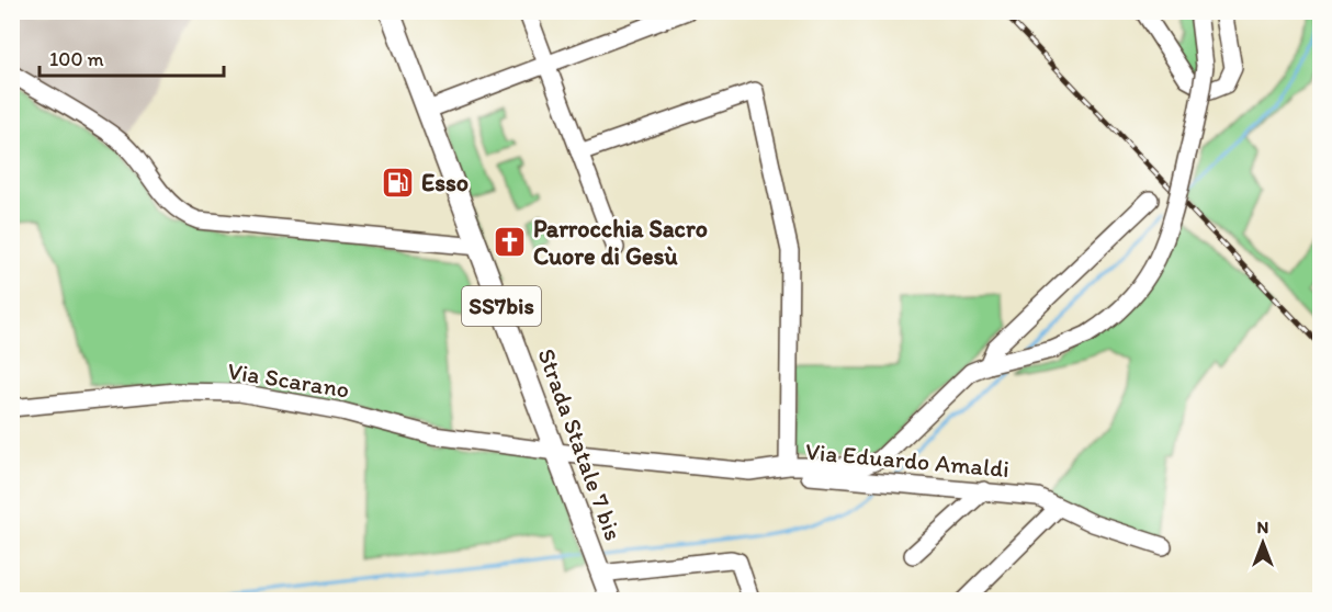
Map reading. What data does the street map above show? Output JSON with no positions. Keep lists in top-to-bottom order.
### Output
{
  "streets": {
    "main road": ["SS7bis", "Strada Statale 7 bis"],
    "street": ["Via Scarano", "Via Eduardo Amaldi"]
  },
  "crossings": [
    ["Via Scarano", "Strada Statale 7 bis"],
    ["Via Scarano", "Via Eduardo Amaldi"]
  ],
  "places": {
    "fuel station": ["Esso"],
    "church": ["Parrocchia Sacro Cuore di Gesù"]
  },
  "scale_bar": "100 m",
  "north": "top"
}
